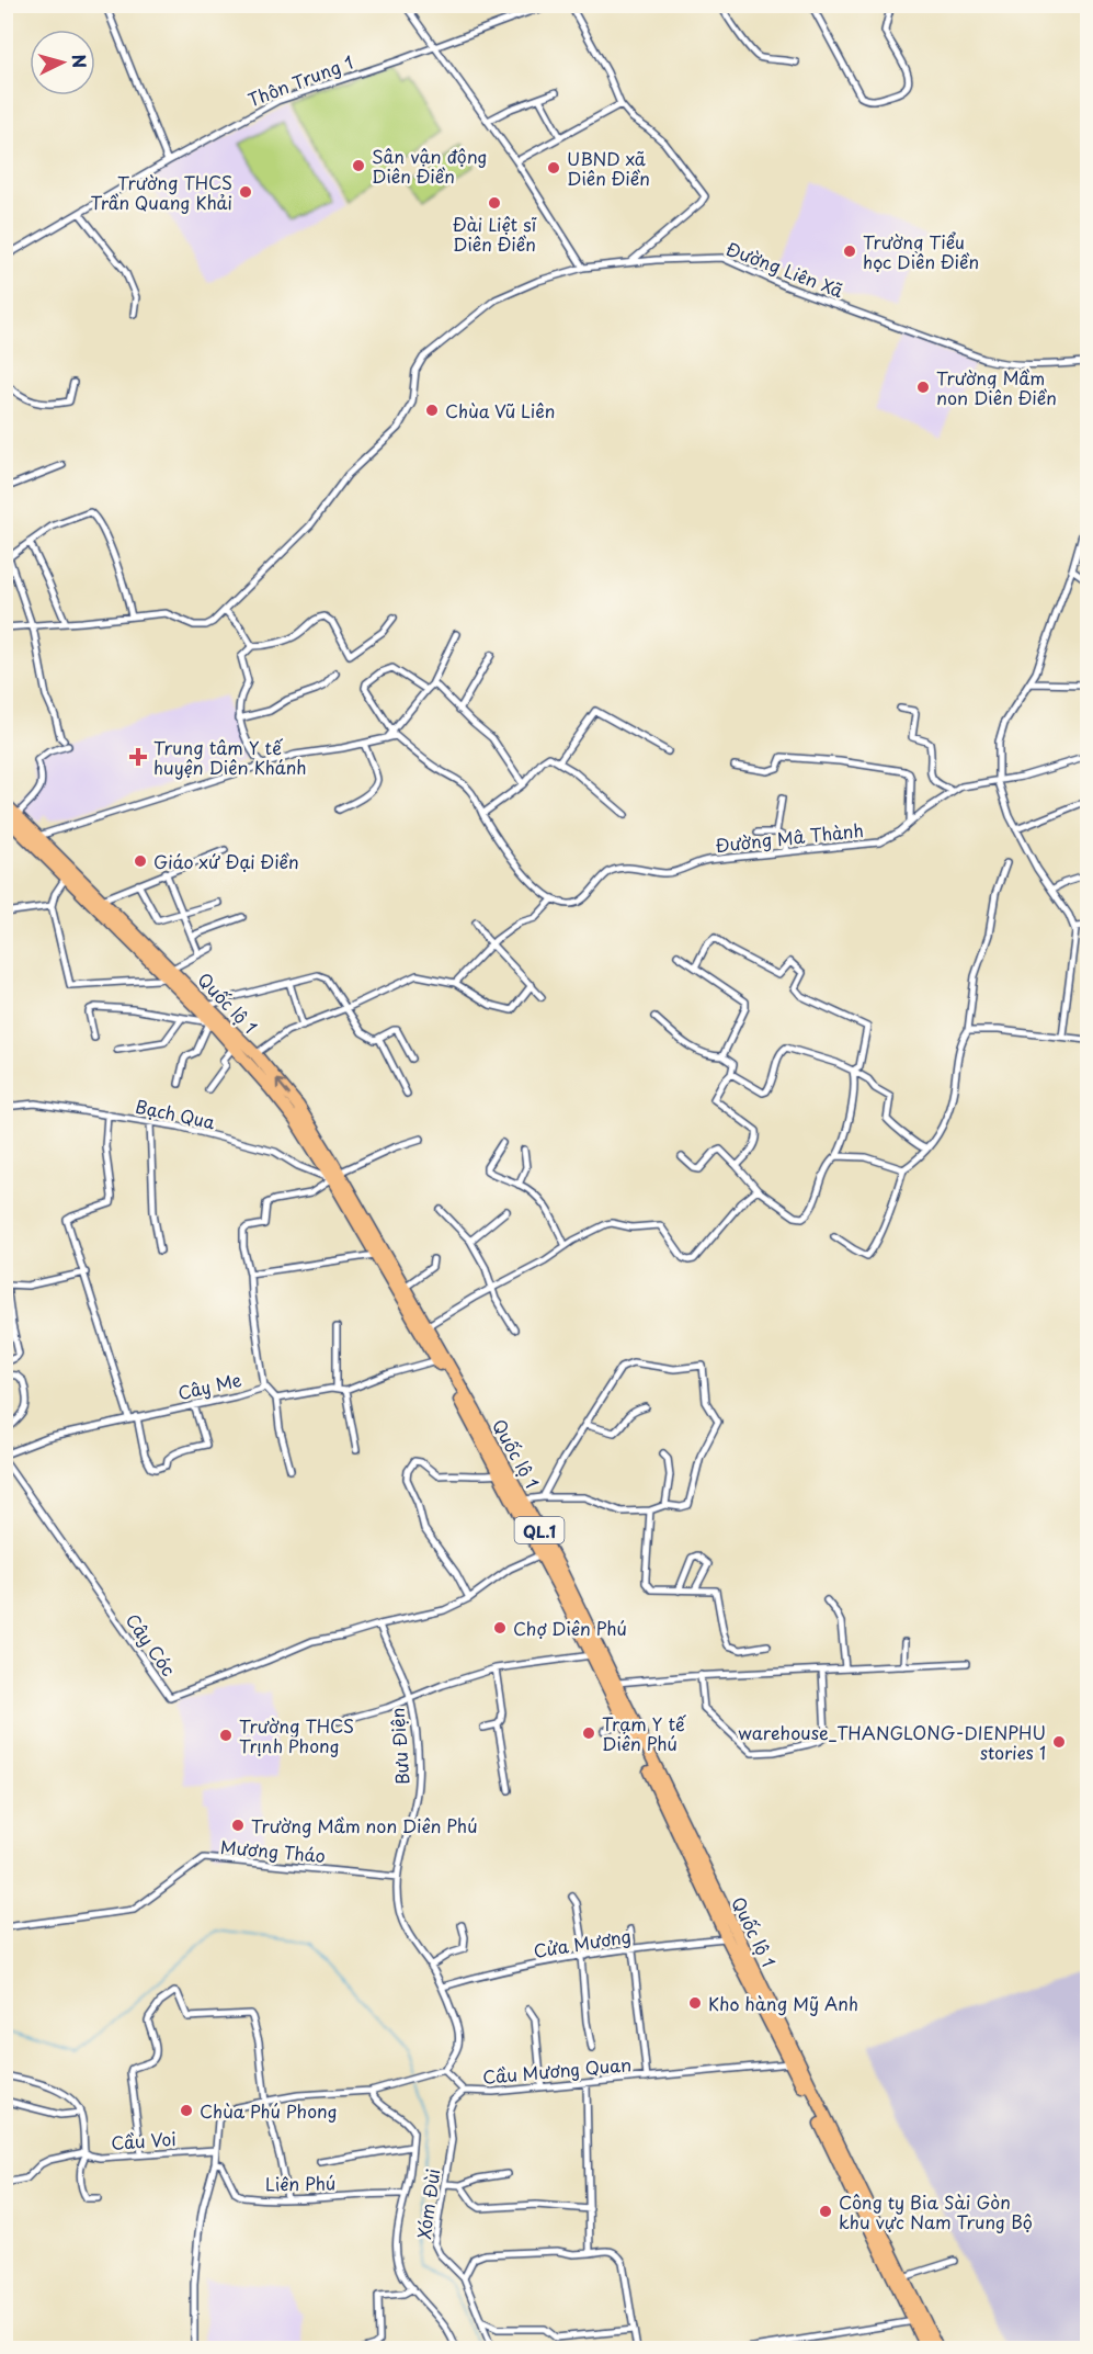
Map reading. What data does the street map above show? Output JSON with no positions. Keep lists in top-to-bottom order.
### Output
{
  "streets": {
    "highway": ["Quốc lộ 1", "QL.1"],
    "street": [
      "Thôn Trung 1",
      "Đường Liên Xã",
      "Đường Mâ Thành",
      "Bạch Qua",
      "Cây Me",
      "Cây Cóc",
      "Bưu Điện",
      "Mương Tháo",
      "Cửa Mương",
      "Cầu Mương Quan",
      "Cầu Voi",
      "Liên Phú",
      "Xóm Đùi"
    ]
  },
  "crossings": [
    ["Quốc lộ 1", "Bạch Qua"],
    ["Quốc lộ 1", "Cây Me"],
    ["Quốc lộ 1", "Cửa Mương"],
    ["Quốc lộ 1", "Cầu Mương Quan"],
    ["Bạch Qua", "Cây Me"],
    ["Cây Cóc", "Bưu Điện"],
    ["Bưu Điện", "Mương Tháo"],
    ["Bưu Điện", "Cửa Mương"],
    ["Bưu Điện", "Cầu Mương Quan"],
    ["Cầu Mương Quan", "Xóm Đùi"]
  ],
  "places": {
    "other": [
      "Sân vận động Diên Điền",
      "UBND xã Diên Điền",
      "Trường THCS Trần Quang Khải",
      "Đài Liệt sĩ Diên Điền",
      "Trường Tiểu học Diên Điền",
      "Trường Mầm non Diên Điền",
      "Chùa Vũ Liên",
      "Giáo xứ Đại Điền",
      "Chợ Diên Phú",
      "Trạm Y tế Diên Phú",
      "Trường THCS Trịnh Phong",
      "warehouse_THANGLONG-DIENPHU stories 1",
      "Trường Mầm non Diên Phú",
      "Kho hàng Mỹ Anh",
      "Chùa Phú Phong",
      "Công ty Bia Sài Gòn khu vực Nam Trung Bộ"
    ],
    "health": ["Trung tâm Y tế huyện Diên Khánh"]
  },
  "north": "right"
}
